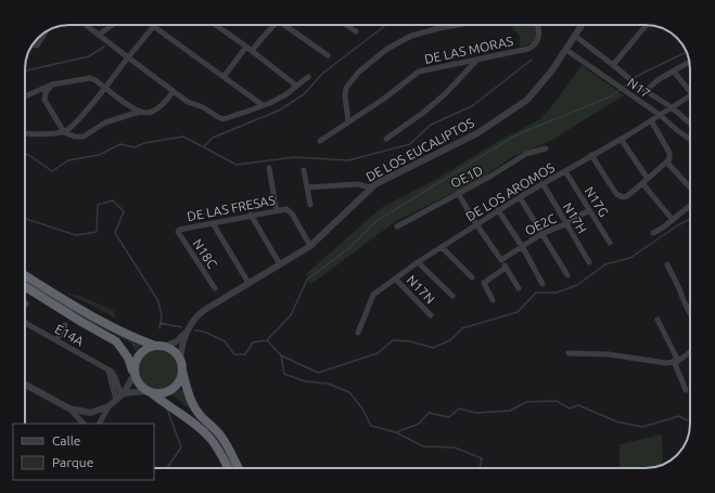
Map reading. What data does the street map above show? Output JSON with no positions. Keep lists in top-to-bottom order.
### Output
{
  "streets": {
    "street": [
      "DE LAS MORAS",
      "N17",
      "DE LOS EUCALIPTOS",
      "OE1D",
      "DE LOS AROMOS",
      "N17G",
      "DE LAS FRESAS",
      "N17H",
      "OE2C",
      "N18C",
      "N17N",
      "E14A"
    ]
  },
  "crossings": [
    ["N17", "DE LOS EUCALIPTOS"],
    ["N17", "DE LOS AROMOS"],
    ["DE LOS EUCALIPTOS", "DE LAS FRESAS"],
    ["DE LOS AROMOS", "N17G"],
    ["DE LOS AROMOS", "N17H"],
    ["DE LOS AROMOS", "N17N"],
    ["N17G", "OE2C"],
    ["DE LAS FRESAS", "N18C"],
    ["N17H", "OE2C"]
  ],
  "legend": ["Calle", "Parque"]
}
